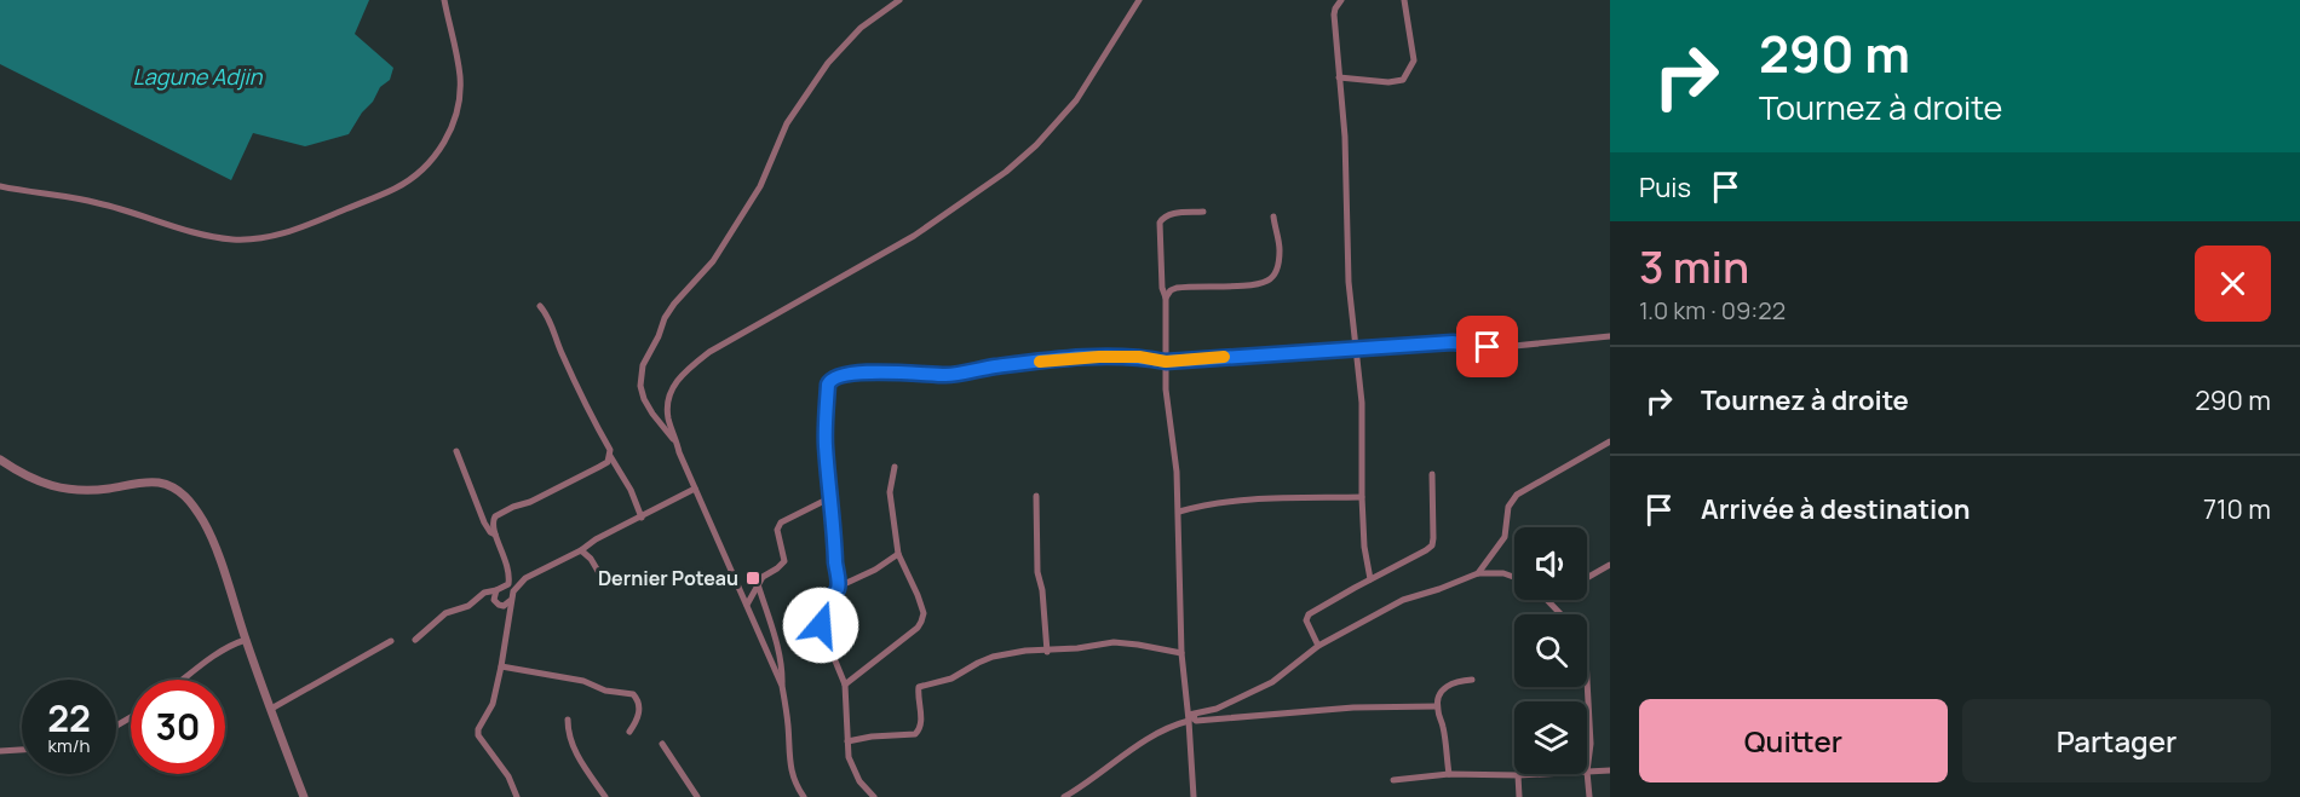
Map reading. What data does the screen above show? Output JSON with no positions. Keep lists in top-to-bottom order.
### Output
{
  "water": ["Lagune Adjin"],
  "places": {
    "transit": ["Dernier Poteau"]
  },
  "page": {
    "turn": ["290 m", "Tournez à droite"],
    "then": "Puis",
    "heading": ["3 min", "1.0 km · 09:22"],
    "list": [
      {
        "name": "Tournez à droite",
        "value": "290 m"
      },
      {
        "name": "Arrivée à destination",
        "value": "710 m"
      }
    ],
    "speed": "22 km/h",
    "limit": "30",
    "buttons": ["Quitter", "Partager"]
  }
}
